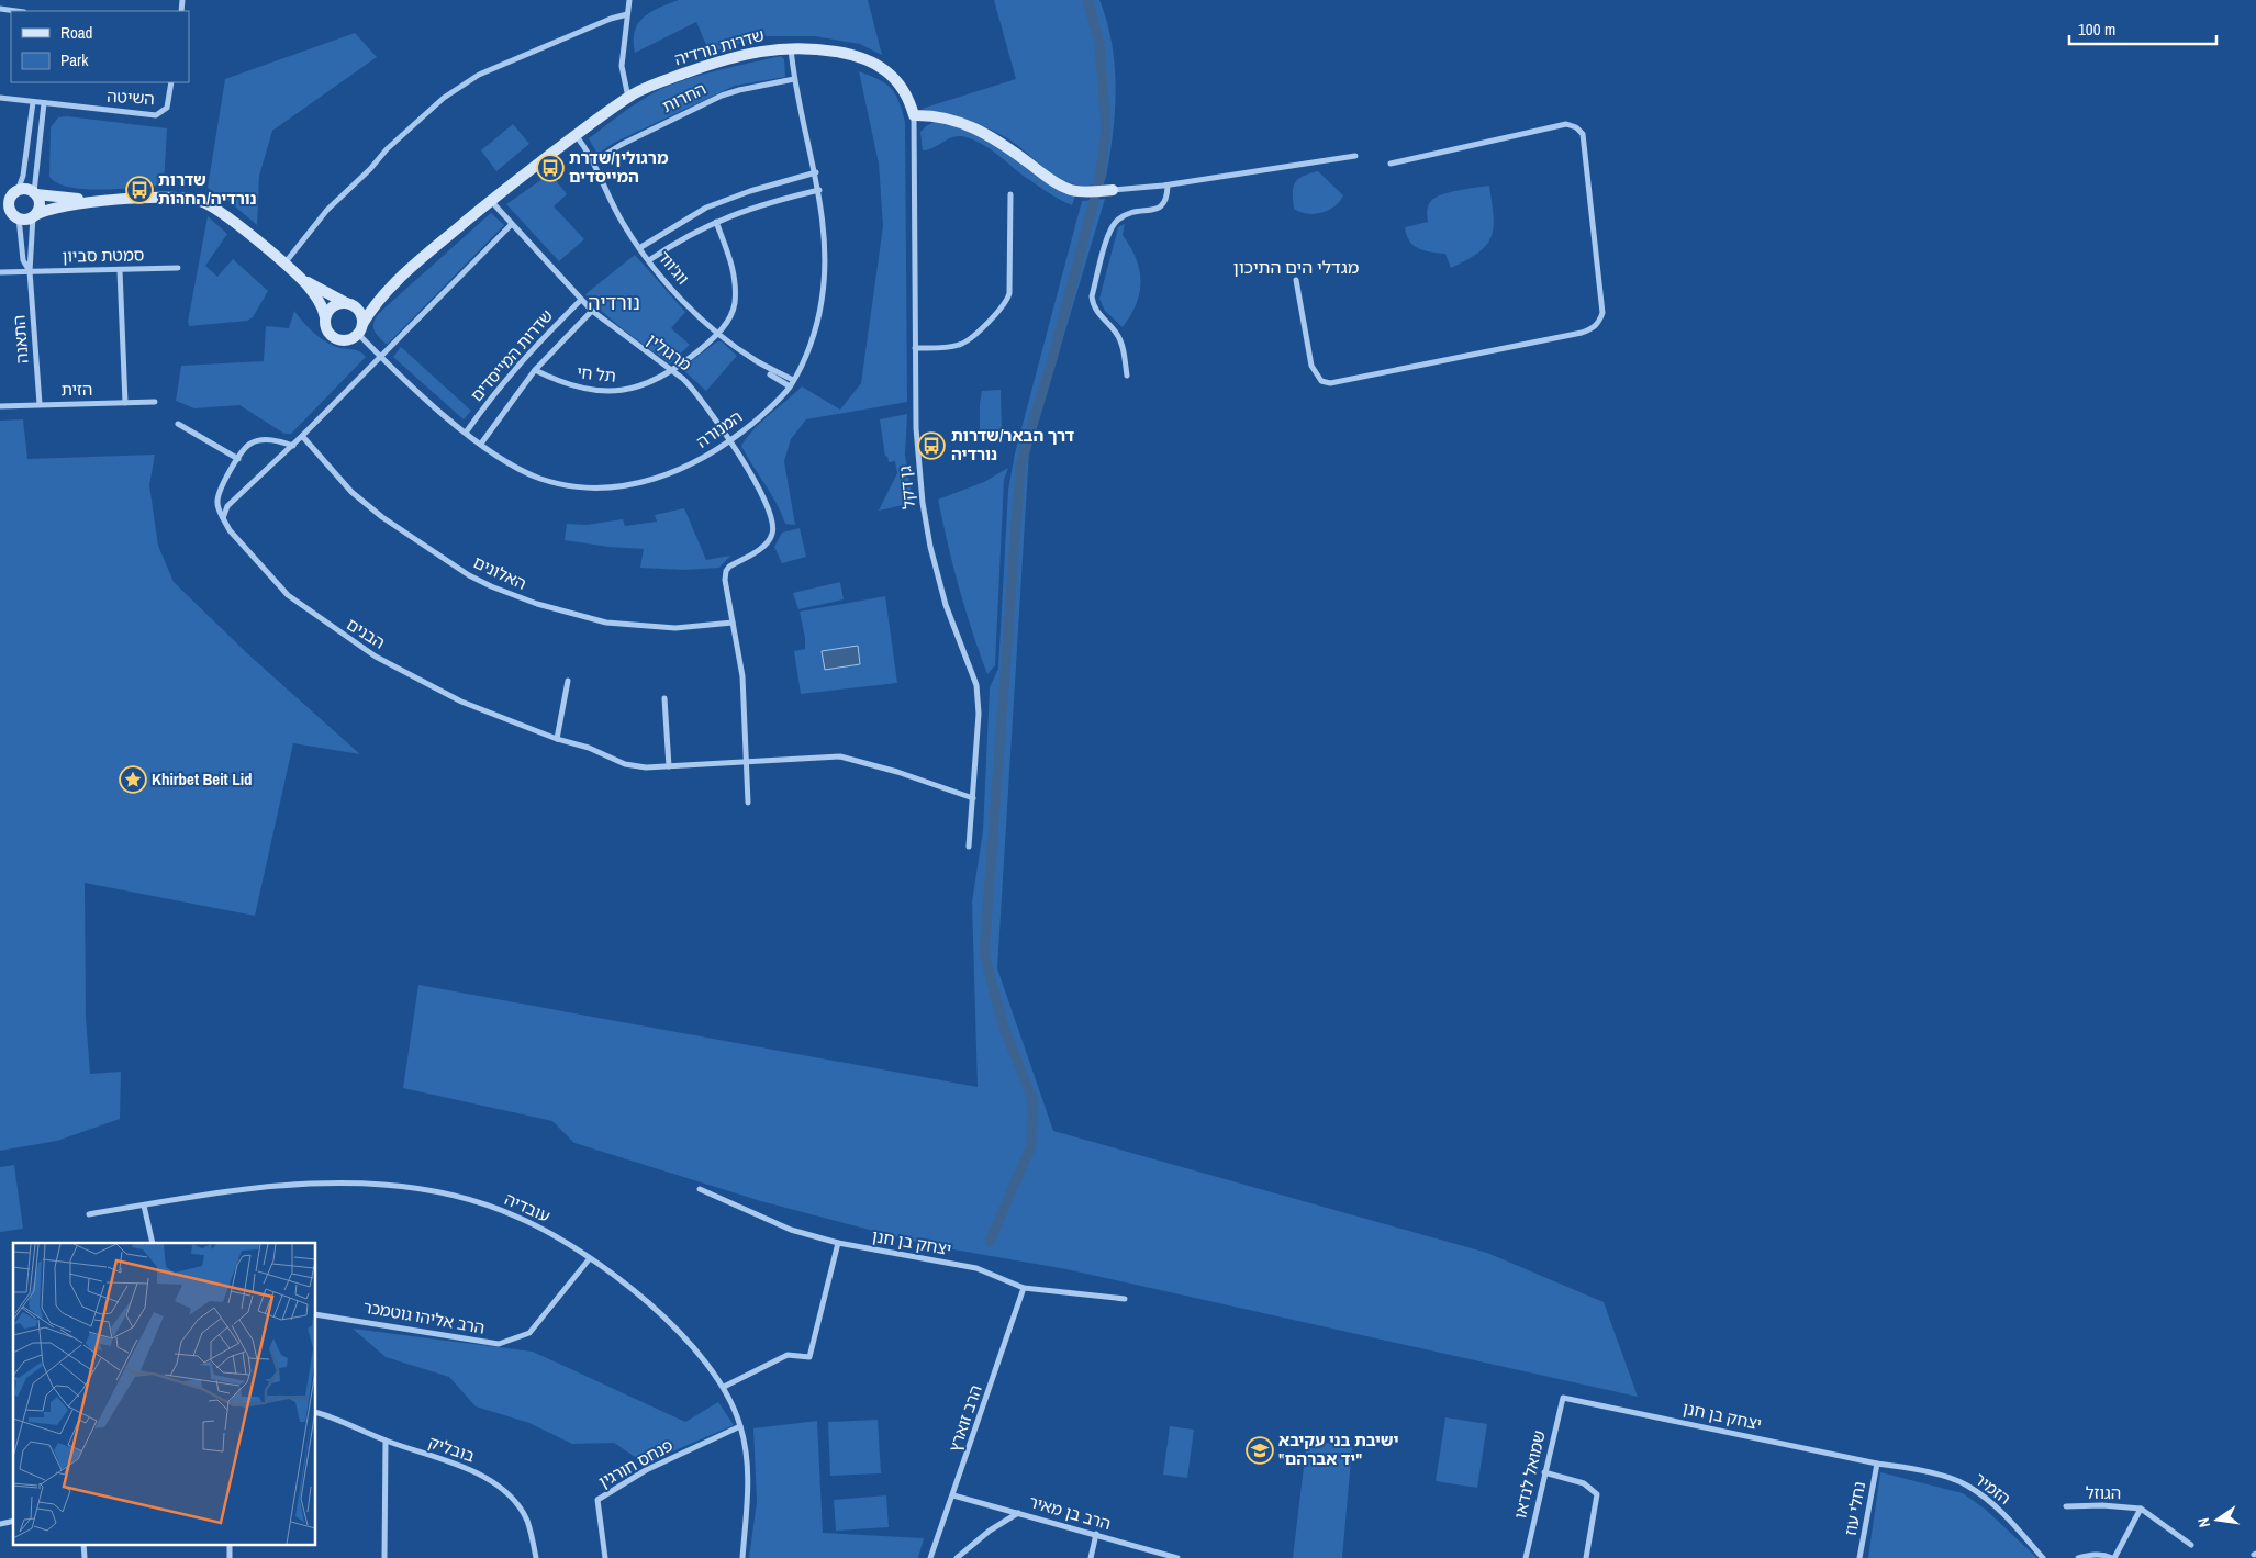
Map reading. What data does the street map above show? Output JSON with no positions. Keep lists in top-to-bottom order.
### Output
{
  "streets": {
    "street": [
      "שדרות נורדיה",
      "השיטה",
      "החרות",
      "סמטת סביון",
      "ווג'ווד",
      "התאנה",
      "מרגולין",
      "שדרות המייסדים",
      "תל חי",
      "הזית",
      "המנורה",
      "גן דקל",
      "האלונים",
      "הבנים",
      "עובדיה",
      "יצחק בן חנן",
      "הרב אליהו גוטמכר",
      "הרב זוארץ",
      "בובליק",
      "פנחס חורגין",
      "שמואל לנדאו",
      "הזמיר",
      "הגוזל",
      "נחלי עוז",
      "הרב בן מאיר"
    ]
  },
  "crossings": [
    ["שדרות נורדיה", "ווג'ווד"],
    ["שדרות נורדיה", "מרגולין"],
    ["שדרות נורדיה", "המנורה"],
    ["שדרות נורדיה", "גן דקל"],
    ["החרות", "ווג'ווד"],
    ["החרות", "המנורה"],
    ["סמטת סביון", "התאנה"],
    ["ווג'ווד", "תל חי"],
    ["ווג'ווד", "המנורה"],
    ["התאנה", "הזית"],
    ["מרגולין", "שדרות המייסדים"],
    ["מרגולין", "תל חי"],
    ["מרגולין", "המנורה"],
    ["שדרות המייסדים", "תל חי"],
    ["שדרות המייסדים", "המנורה"],
    ["גן דקל", "הבנים"],
    ["עובדיה", "הרב אליהו גוטמכר"],
    ["עובדיה", "פנחס חורגין"],
    ["יצחק בן חנן", "הרב זוארץ"],
    ["יצחק בן חנן", "שמואל לנדאו"],
    ["יצחק בן חנן", "הזמיר"],
    ["יצחק בן חנן", "נחלי עוז"],
    ["הרב זוארץ", "הרב בן מאיר"],
    ["הזמיר", "נחלי עוז"]
  ],
  "districts": ["מגדלי הים התיכון", "נורדיה"],
  "places": {
    "bus stop": ["מרגולין/שדרת המייסדים", "שדרות נורדיה/החרות", "דרך הבאר/שדרות נורדיה"],
    "place": ["Khirbet Beit Lid"],
    "school or university": ["ישיבת בני עקיבא \"יד אברהם\""]
  },
  "legend": ["Road", "Park"],
  "scale_bar": "100 m",
  "north": "left"
}
